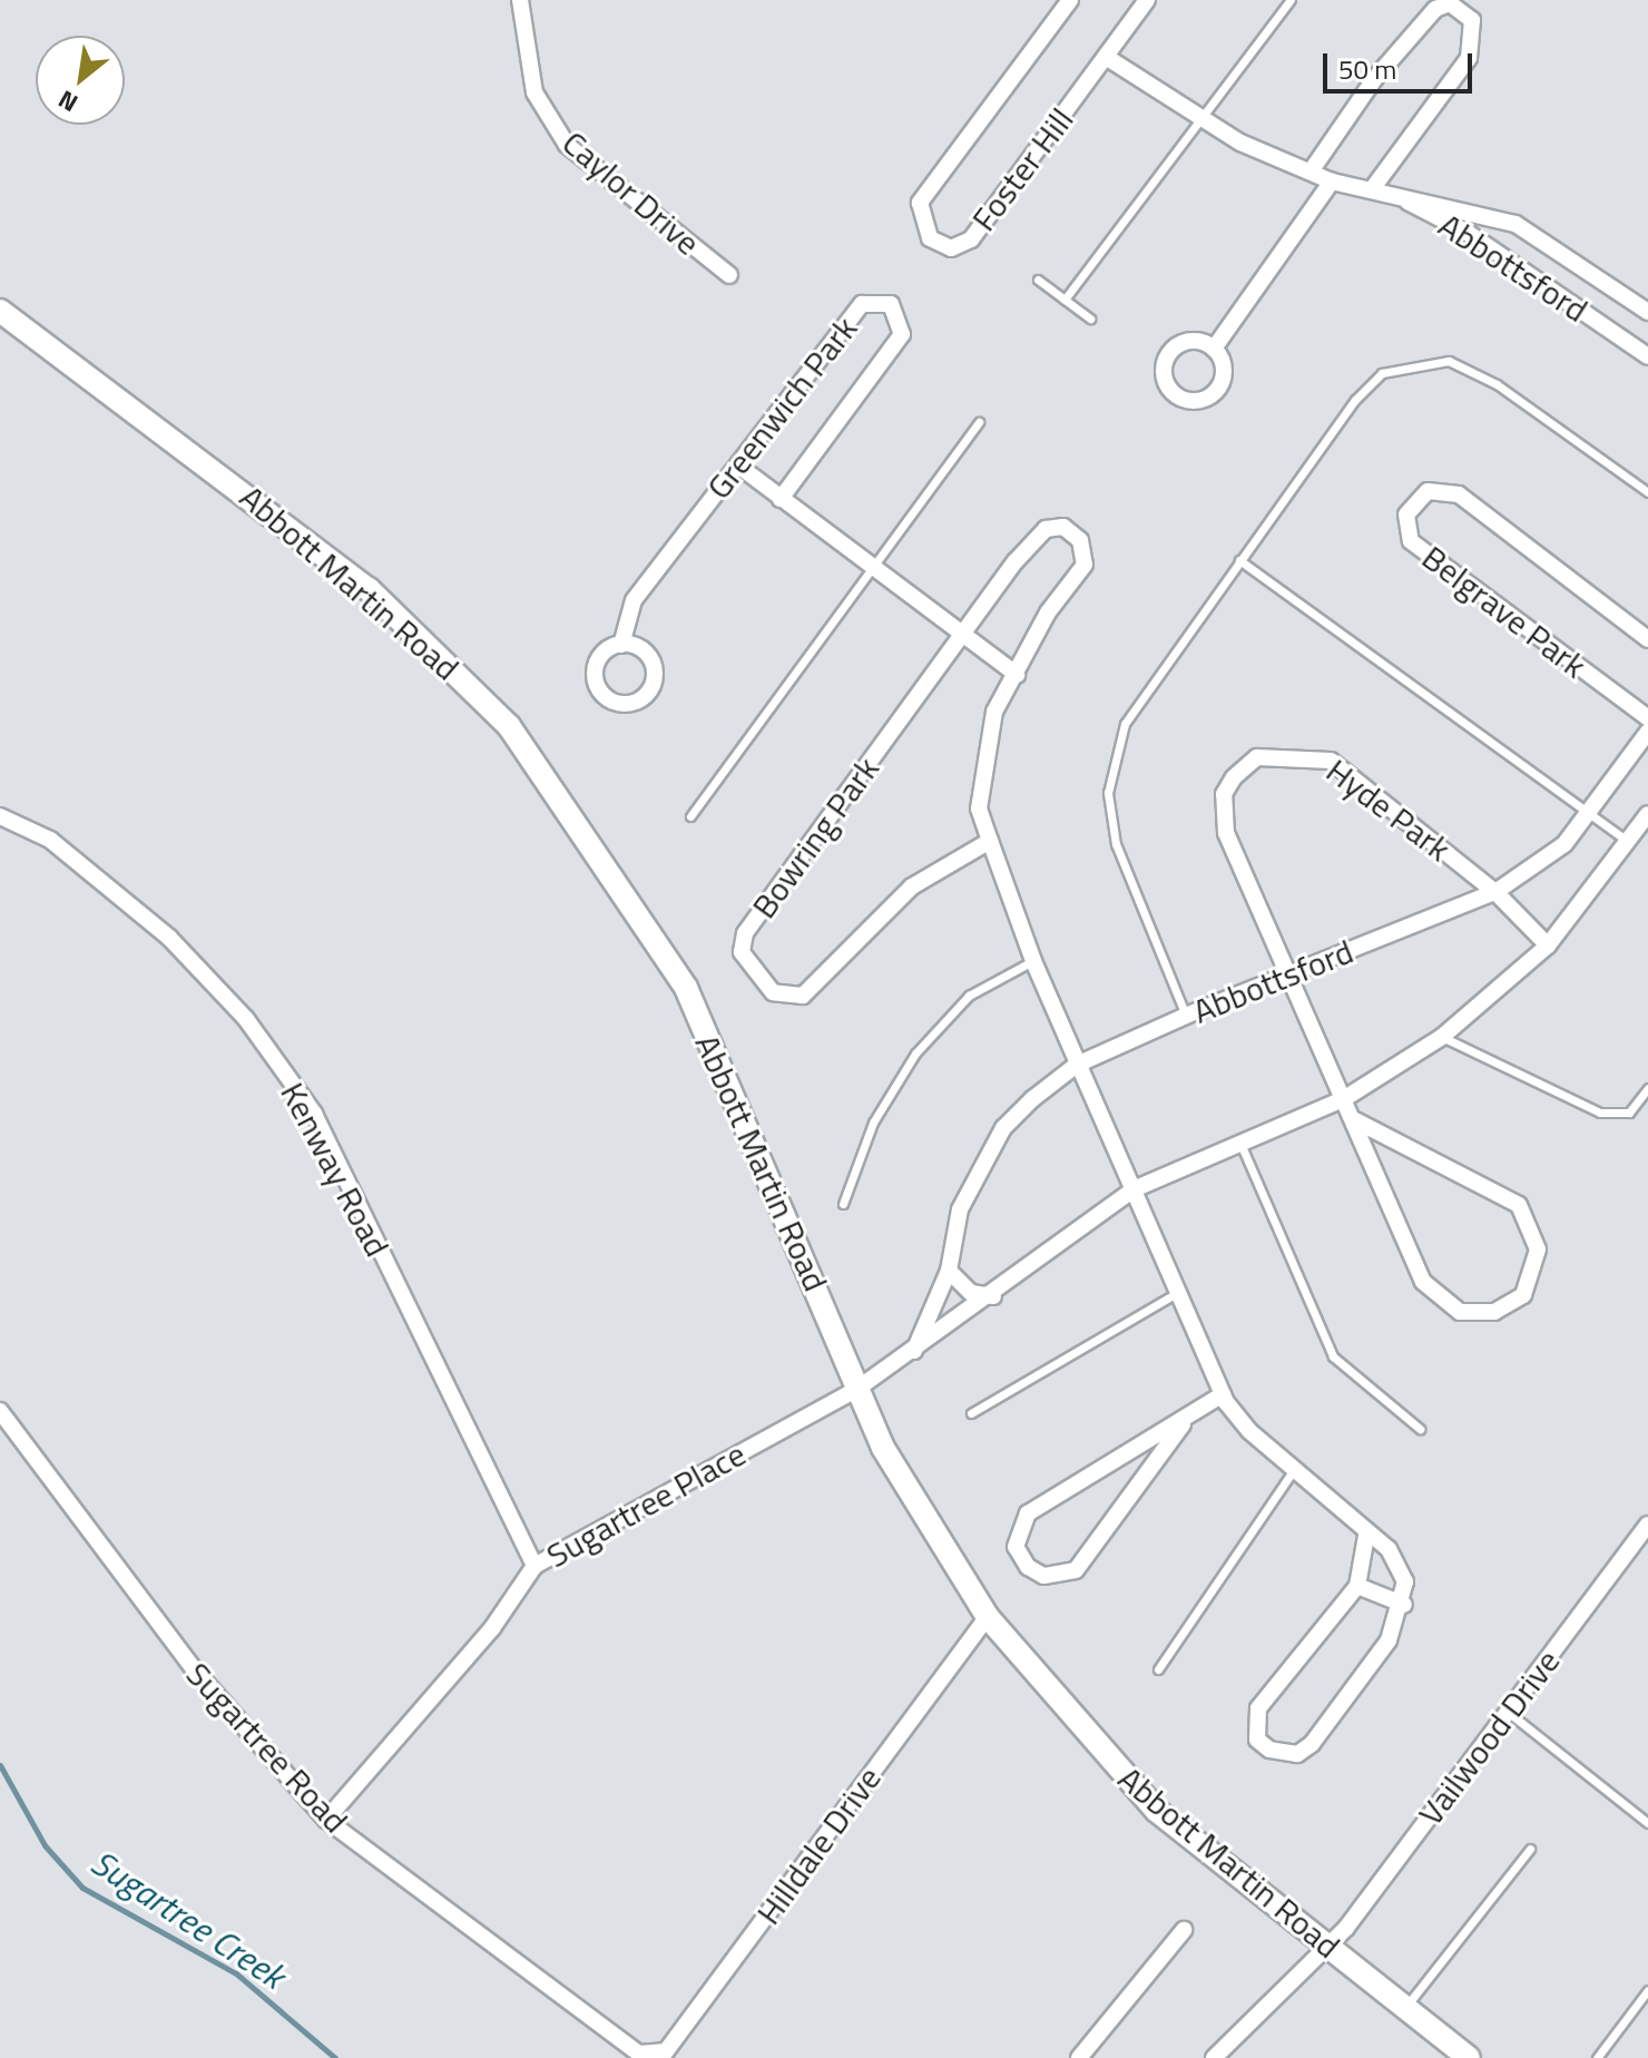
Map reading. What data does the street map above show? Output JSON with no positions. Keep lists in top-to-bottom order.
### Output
{
  "streets": {
    "main road": ["Abbott Martin Road"],
    "street": [
      "Foster Hill",
      "Caylor Drive",
      "Abbottsford",
      "Greenwich Park",
      "Belgrave Park",
      "Hyde Park",
      "Bowring Park",
      "Kenway Road",
      "Sugartree Place",
      "Vailwood Drive",
      "Sugartree Road",
      "Hilldale Drive"
    ]
  },
  "crossings": [
    ["Foster Hill", "Abbottsford"],
    ["Abbottsford", "Hyde Park"],
    ["Abbottsford", "Bowring Park"],
    ["Abbott Martin Road", "Sugartree Place"],
    ["Abbott Martin Road", "Vailwood Drive"],
    ["Abbott Martin Road", "Hilldale Drive"],
    ["Kenway Road", "Sugartree Place"],
    ["Sugartree Place", "Sugartree Road"],
    ["Sugartree Road", "Hilldale Drive"]
  ],
  "water": ["Sugartree Creek"],
  "scale_bar": "50 m",
  "north": "bottom left"
}
